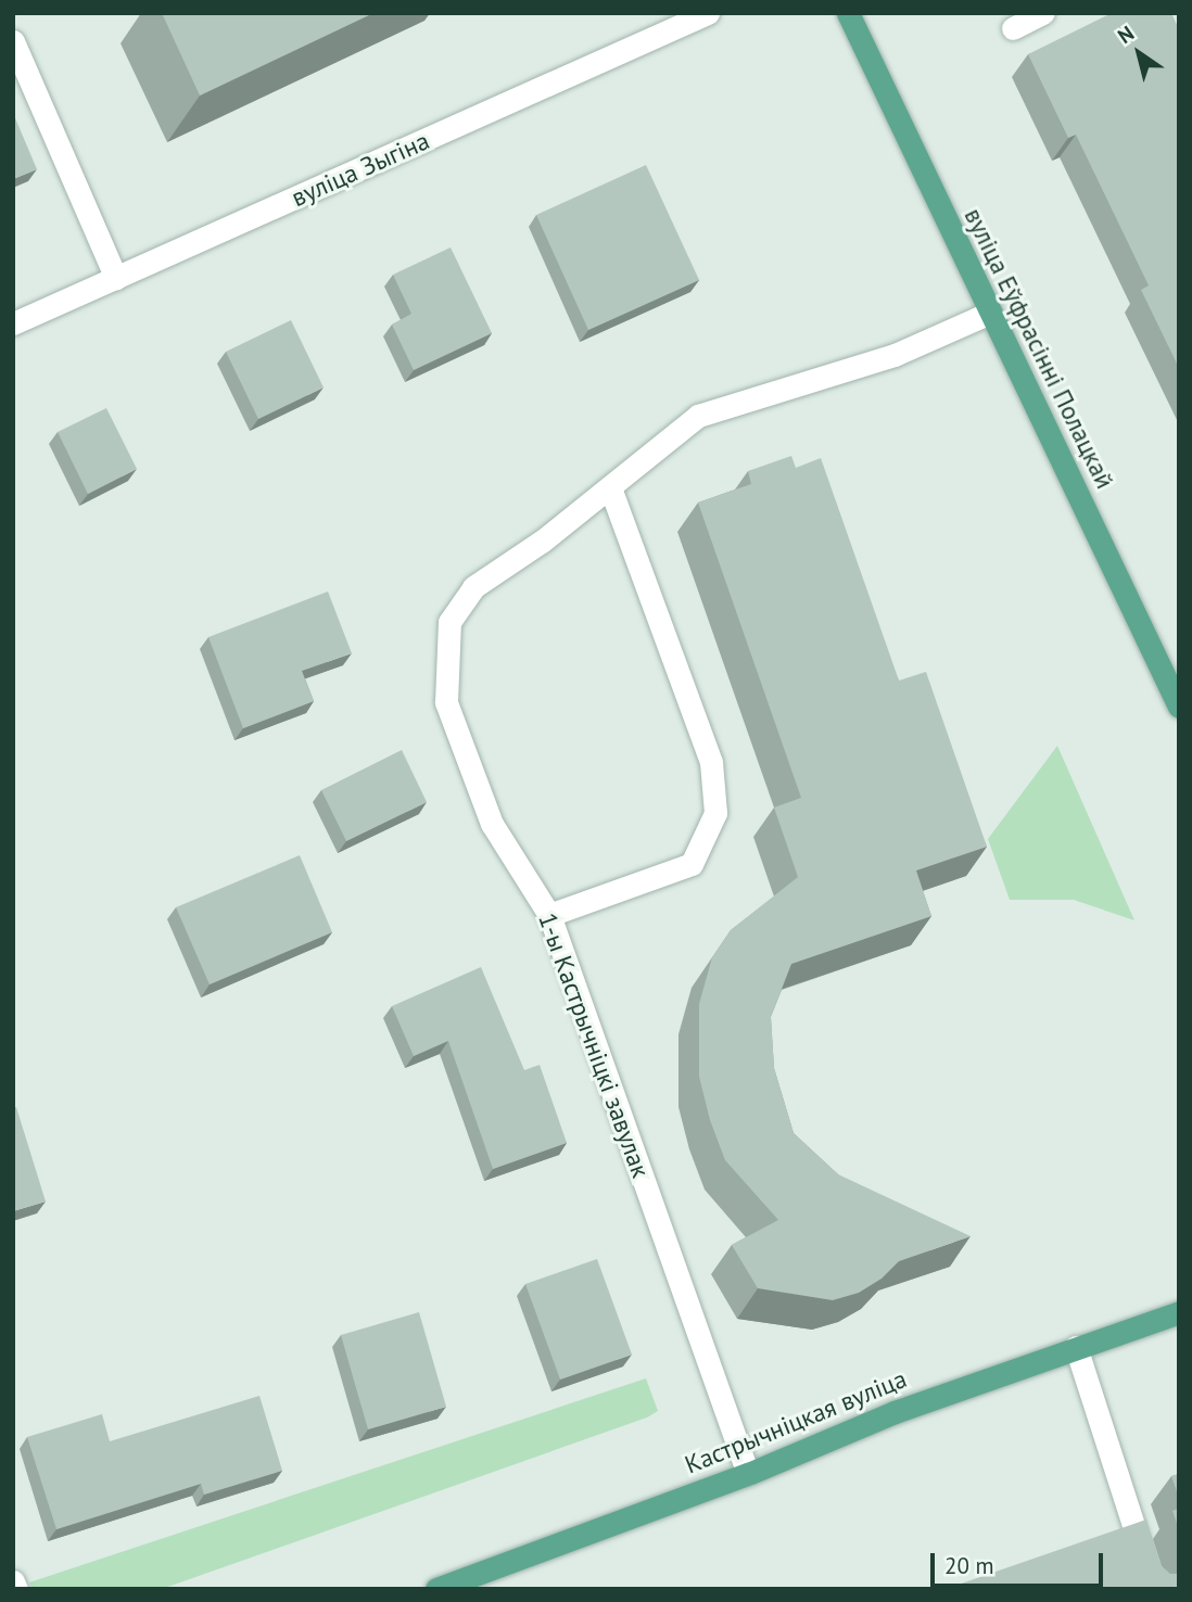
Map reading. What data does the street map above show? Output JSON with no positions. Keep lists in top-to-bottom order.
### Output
{
  "streets": {
    "main road": ["вуліца Еўфрасінні Полацкай", "Кастрычніцкая вуліца"],
    "street": ["вуліца Зыгіна", "1-ы Кастрычніцкі завулак"]
  },
  "crossings": [
    ["1-ы Кастрычніцкі завулак", "Кастрычніцкая вуліца"]
  ],
  "scale_bar": "20 m",
  "north": "top left"
}
